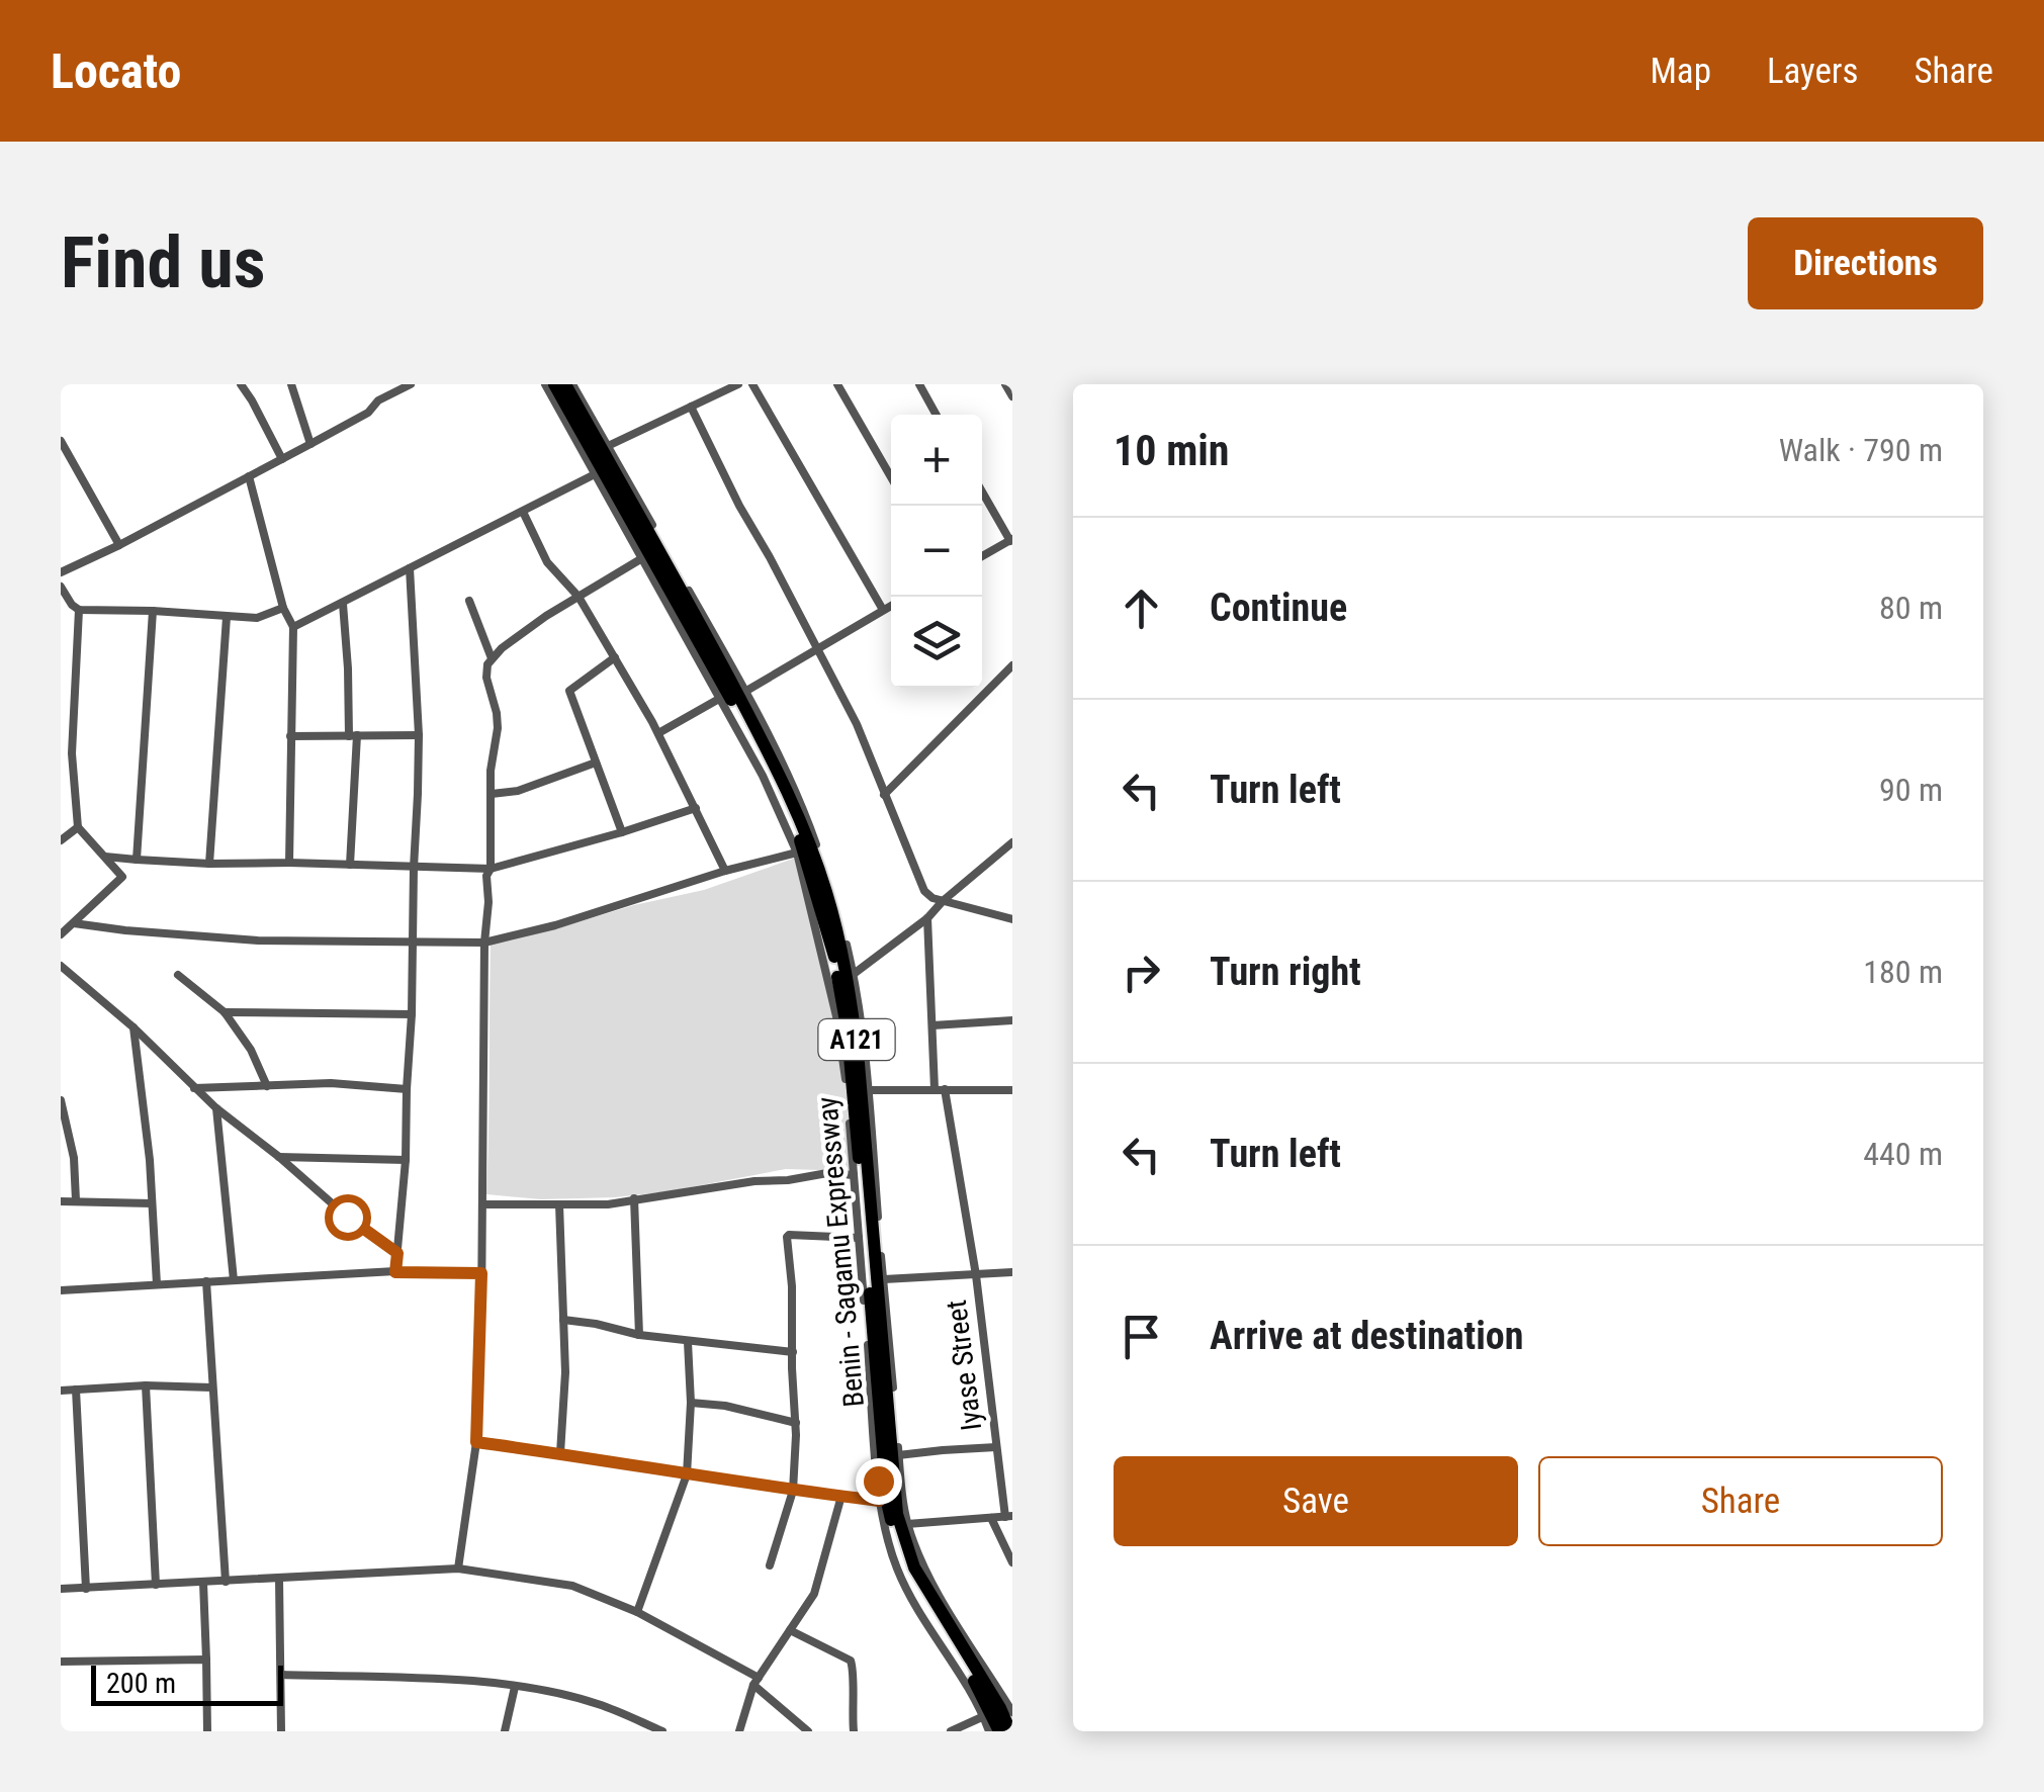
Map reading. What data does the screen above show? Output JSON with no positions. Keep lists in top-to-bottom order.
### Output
{
  "streets": {
    "highway": ["A121", "Benin - Sagamu Expressway"],
    "street": ["Iyase Street"]
  },
  "crossings": [
    ["A121", "Benin - Sagamu Expressway"]
  ],
  "scale_bar": "200 m",
  "page": {
    "header": "Locato",
    "nav": ["Map", "Layers", "Share"],
    "buttons": [
      "Directions",
      ["Save", "Share"]
    ],
    "title": "Find us",
    "heading": ["10 min", "Walk · 790 m"],
    "map_buttons": ["+", "−"],
    "list": [
      ["Continue", "80 m"],
      ["Turn left", "90 m"],
      ["Turn right", "180 m"],
      ["Turn left", "440 m"],
      "Arrive at destination"
    ],
    "scale": "200 m"
  }
}
